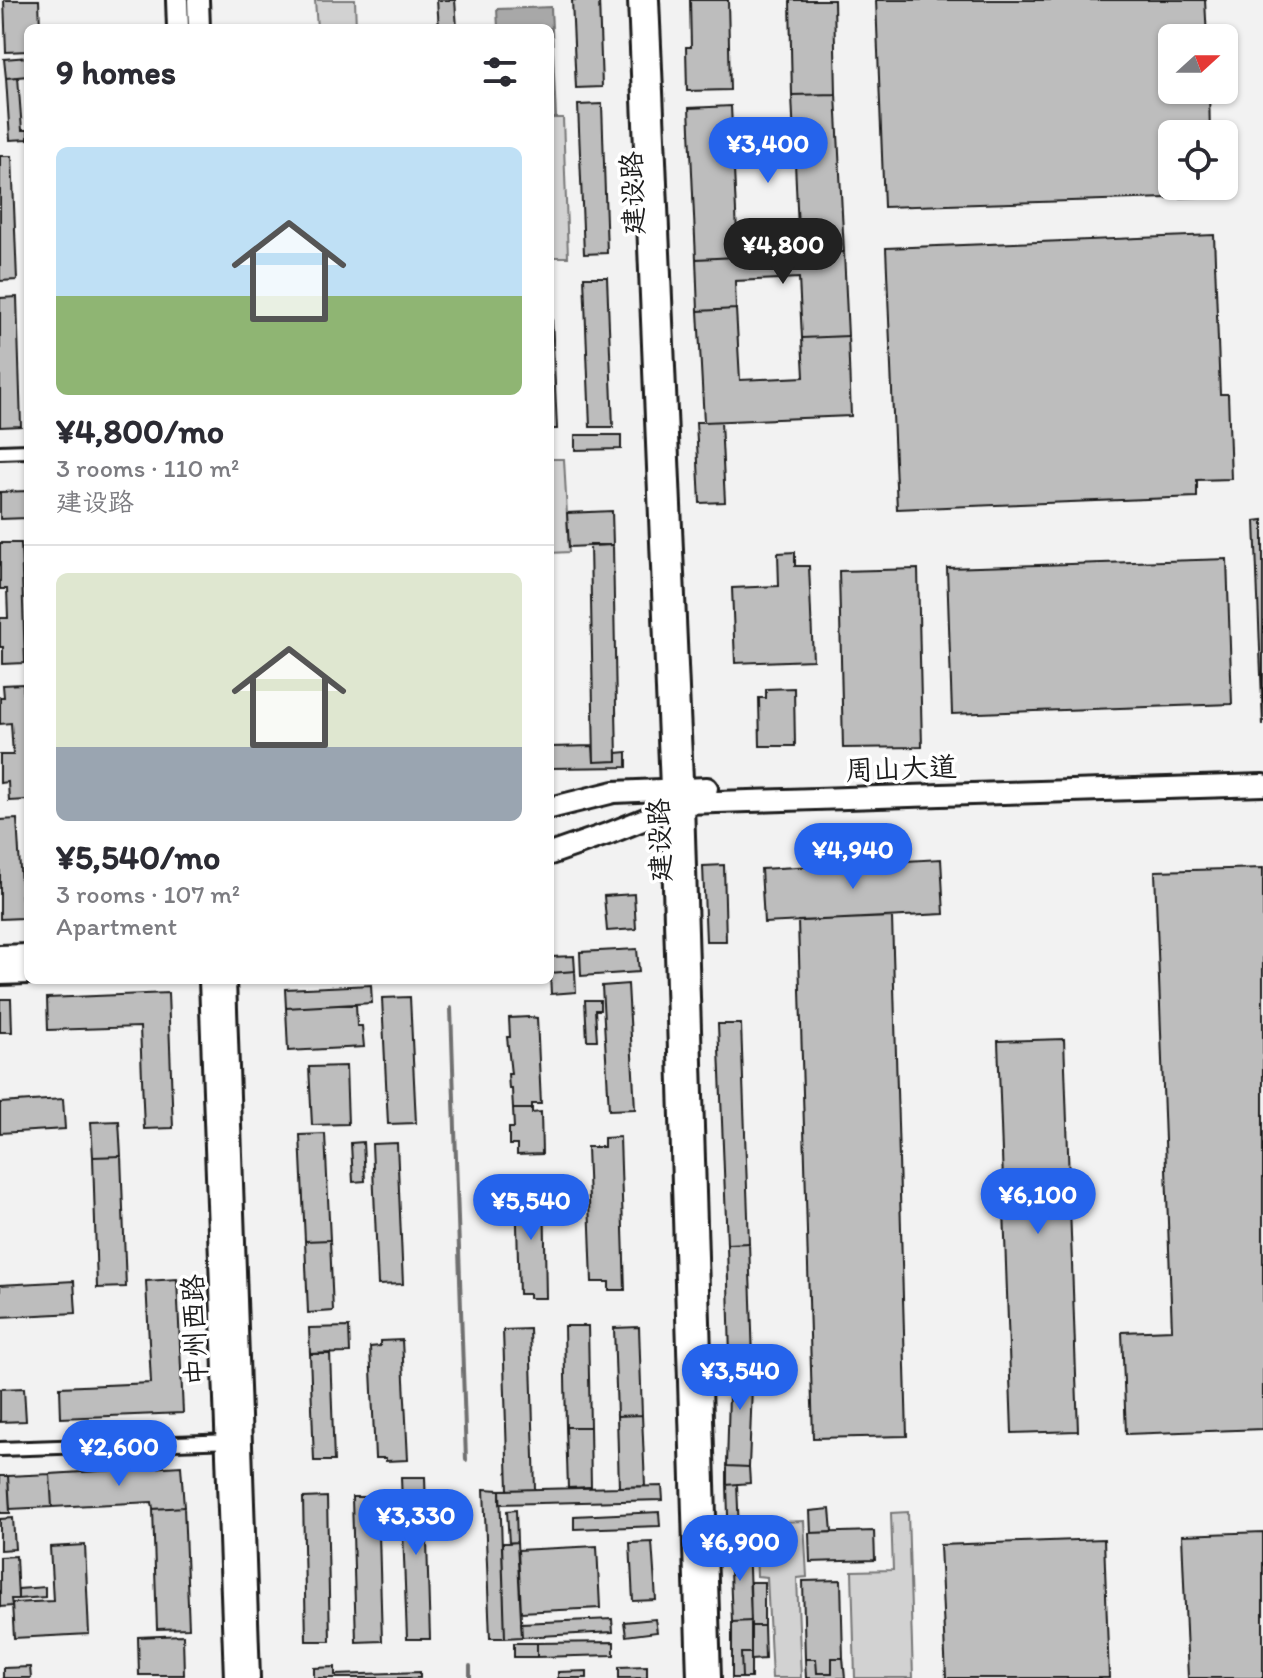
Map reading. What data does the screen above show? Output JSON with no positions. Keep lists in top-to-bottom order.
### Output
{
  "streets": {
    "main road": ["周山大道", "中州西路"],
    "street": ["建设路"]
  },
  "crossings": [
    ["建设路", "周山大道"]
  ],
  "north": "right",
  "page": {
    "heading": "9 homes",
    "price": [
      "¥3,400",
      "¥4,800",
      "¥4,940",
      "¥6,100",
      "¥5,540",
      "¥3,540",
      "¥2,600",
      "¥3,330",
      "¥6,900"
    ],
    "list": [
      {
        "name": "¥4,800/mo",
        "note": "3 rooms · 110 m² · 建设路"
      },
      {
        "name": "¥5,540/mo",
        "note": "3 rooms · 107 m² · Apartment"
      }
    ]
  }
}
